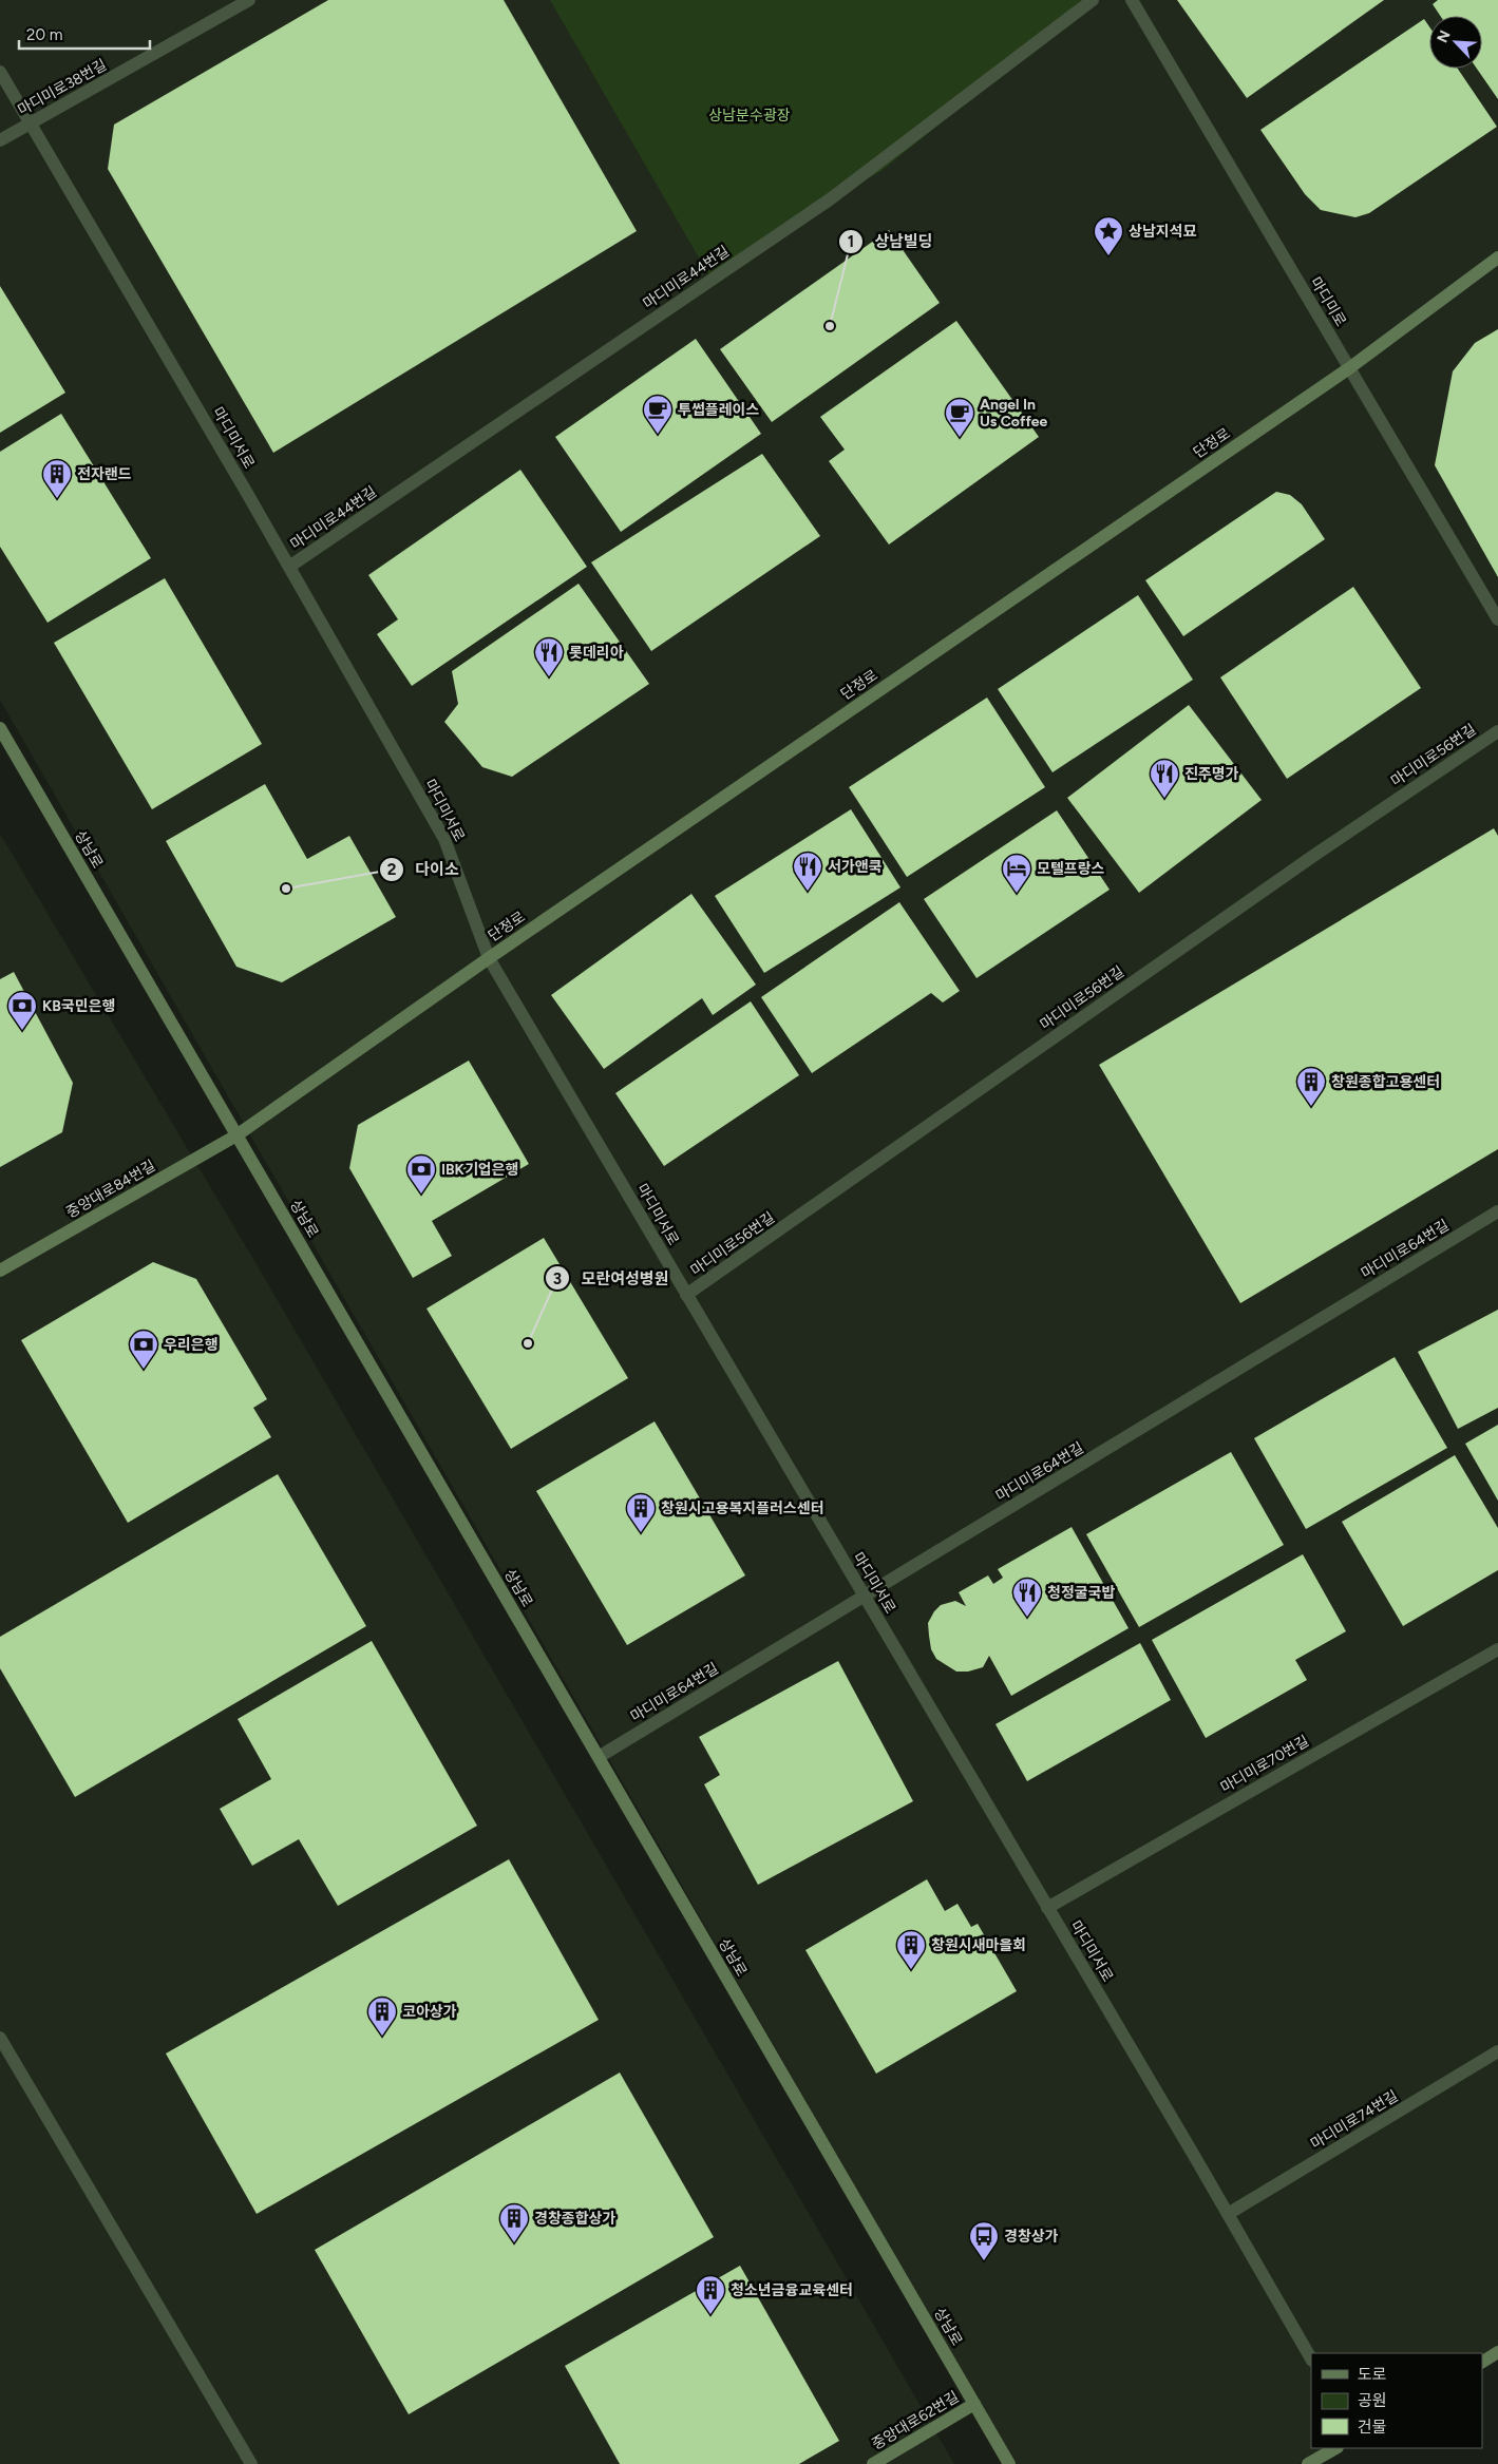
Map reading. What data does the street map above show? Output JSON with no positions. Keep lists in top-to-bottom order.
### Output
{
  "streets": {
    "main road": [
      "단정로",
      "상남로",
      "중앙대로84번길",
      "중앙대로62번길"
    ],
    "street": [
      "마디미로38번길",
      "마디미로44번길",
      "마디미로",
      "마디미서로",
      "마디미로56번길",
      "마디미로64번길",
      "마디미로70번길",
      "마디미로74번길"
    ]
  },
  "crossings": [
    ["마디미로38번길", "마디미서로"],
    ["마디미로44번길", "마디미서로"],
    ["마디미로", "단정로"],
    ["마디미서로", "단정로"],
    ["마디미서로", "마디미로56번길"],
    ["마디미서로", "마디미로64번길"],
    ["마디미서로", "마디미로70번길"],
    ["마디미서로", "마디미로74번길"],
    ["단정로", "상남로"],
    ["단정로", "중앙대로84번길"],
    ["상남로", "중앙대로84번길"],
    ["상남로", "마디미로64번길"],
    ["상남로", "중앙대로62번길"]
  ],
  "parks": ["상남분수광장"],
  "places": {
    "place": ["상남지석묘"],
    "other": ["상남빌딩", "다이소", "모란여성병원"],
    "cafe": ["투썹플레이스", "Angel In Us Coffee"],
    "building": [
      "전자랜드",
      "창원종합고용센터",
      "창원시고용복지플러스센터",
      "창원시새마을회",
      "코아상가",
      "경창종합상가",
      "청소년금융교육센터"
    ],
    "restaurant": [
      "롯데리아",
      "진주명가",
      "서가앤쿡",
      "청정굴국밥"
    ],
    "hotel": ["모텔프랑스"],
    "bank": ["KB국민은행", "IBK기업은행", "우리은행"],
    "bus stop": ["경창상가"]
  },
  "legend": ["도로", "공원", "건물"],
  "scale_bar": "20 m",
  "north": "top left"
}
